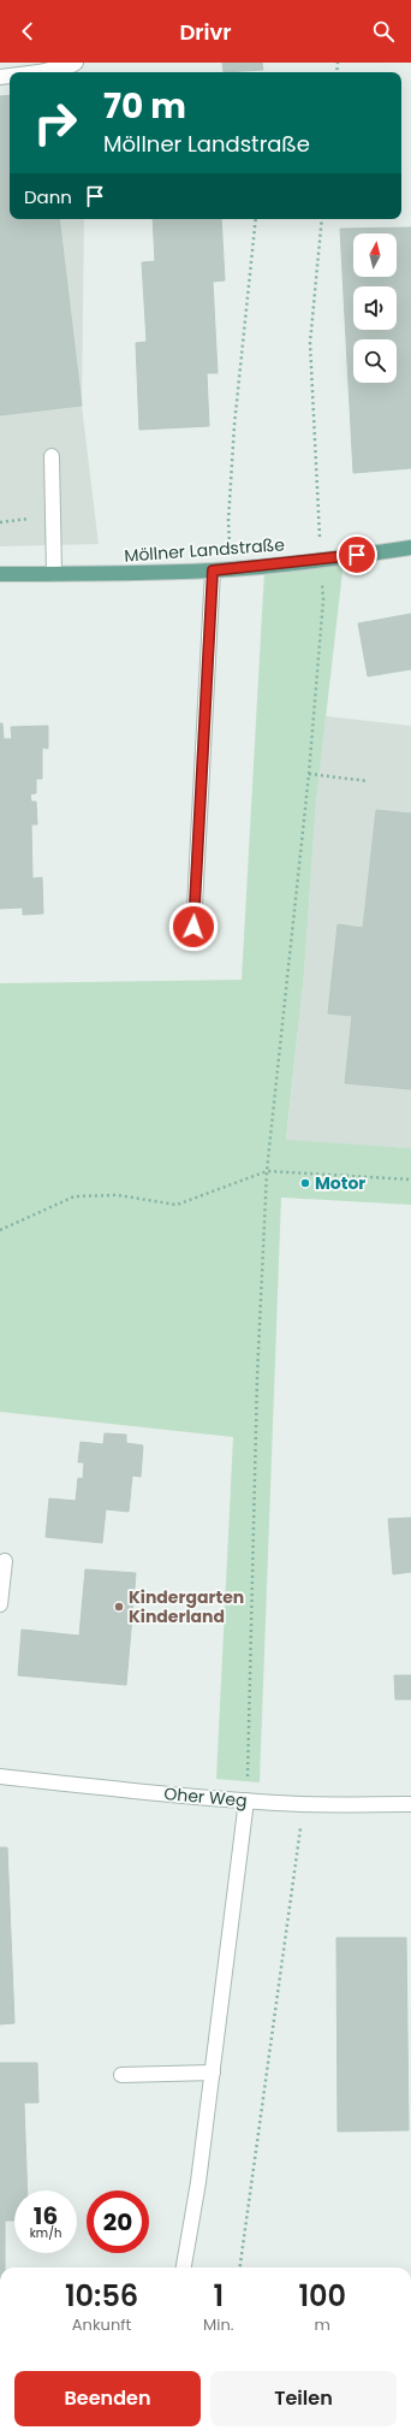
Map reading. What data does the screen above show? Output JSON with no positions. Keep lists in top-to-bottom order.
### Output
{
  "streets": {
    "main road": ["Möllner Landstraße"],
    "street": ["Oher Weg"]
  },
  "places": ["Motor", "Kindergarten Kinderland"],
  "north": "top",
  "page": {
    "header": "Drivr",
    "turn": ["70 m", "Möllner Landstraße"],
    "then": "Dann",
    "speed": "16 km/h",
    "limit": "20",
    "eta": [
      "10:56",
      "Ankunft",
      "1",
      "Min.",
      "100",
      "m"
    ],
    "buttons": ["Beenden", "Teilen"]
  }
}
